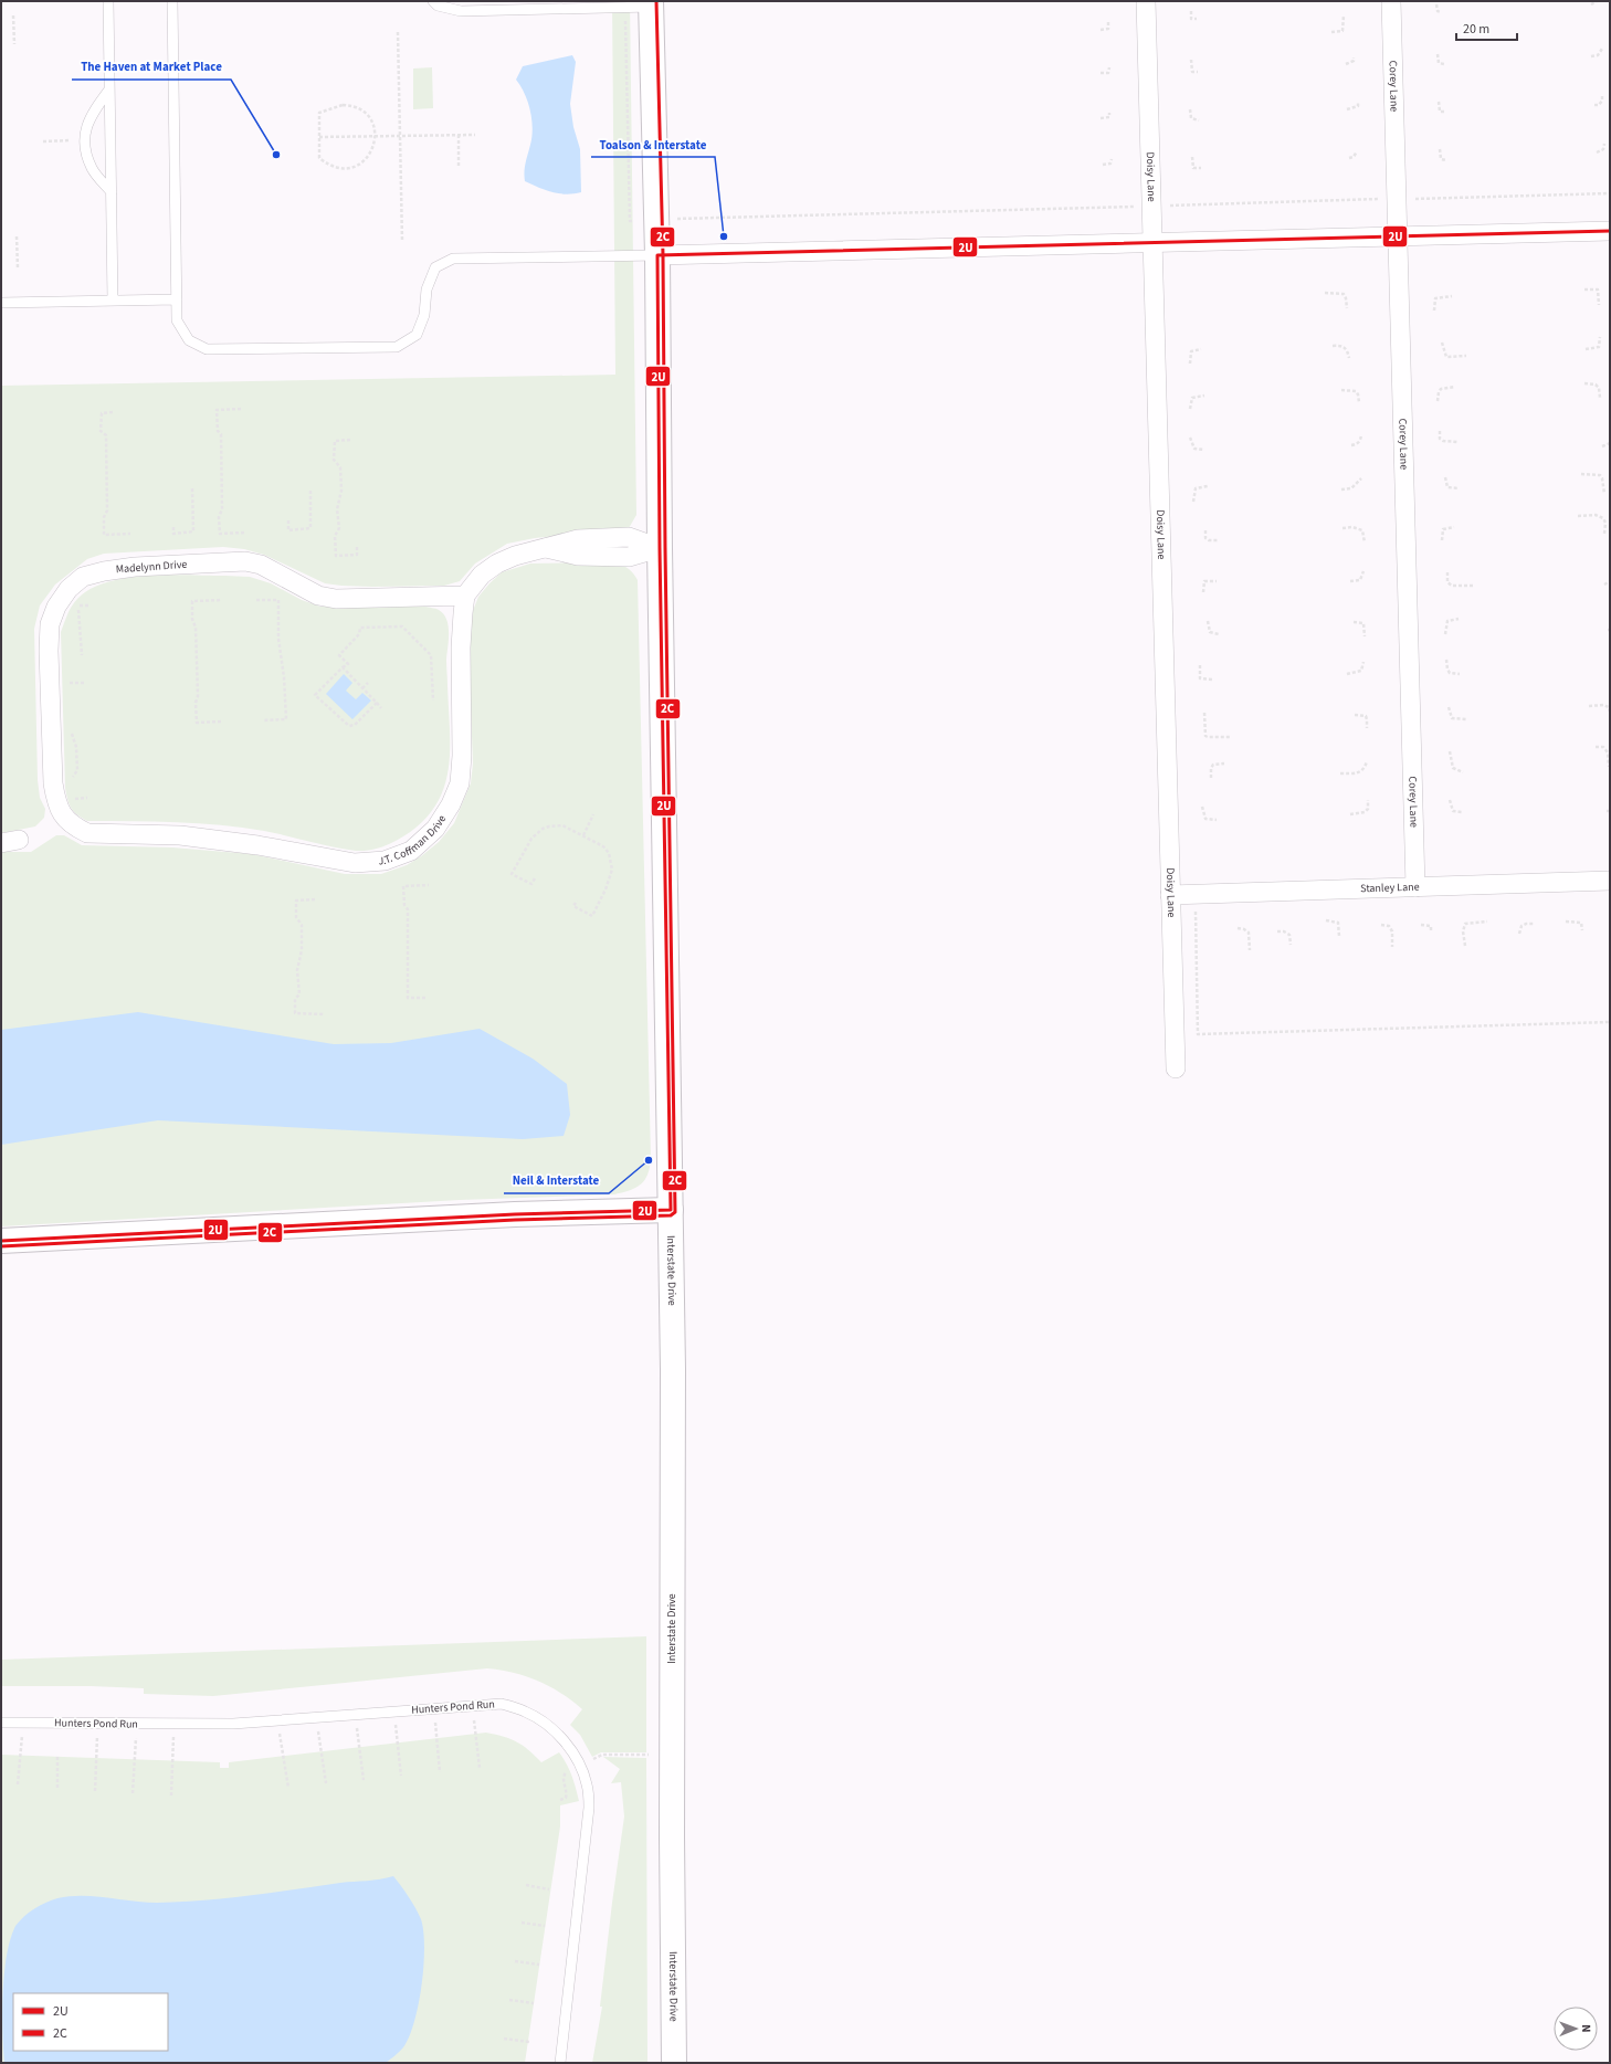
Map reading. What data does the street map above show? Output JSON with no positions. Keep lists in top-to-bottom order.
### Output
{
  "streets": {
    "main road": ["Interstate Drive"],
    "street": [
      "Corey Lane",
      "Doisy Lane",
      "Madelynn Drive",
      "J.T. Coffman Drive",
      "Stanley Lane"
    ],
    "lane": ["Hunters Pond Run"]
  },
  "crossings": [
    ["Corey Lane", "Stanley Lane"],
    ["Doisy Lane", "Stanley Lane"],
    ["Madelynn Drive", "J.T. Coffman Drive"]
  ],
  "places": ["The Haven at Market Place", "Toalson & Interstate", "Neil & Interstate"],
  "lines": ["transit line 2C", "transit line 2U"],
  "legend": ["2U", "2C"],
  "scale_bar": "20 m",
  "north": "right"
}
